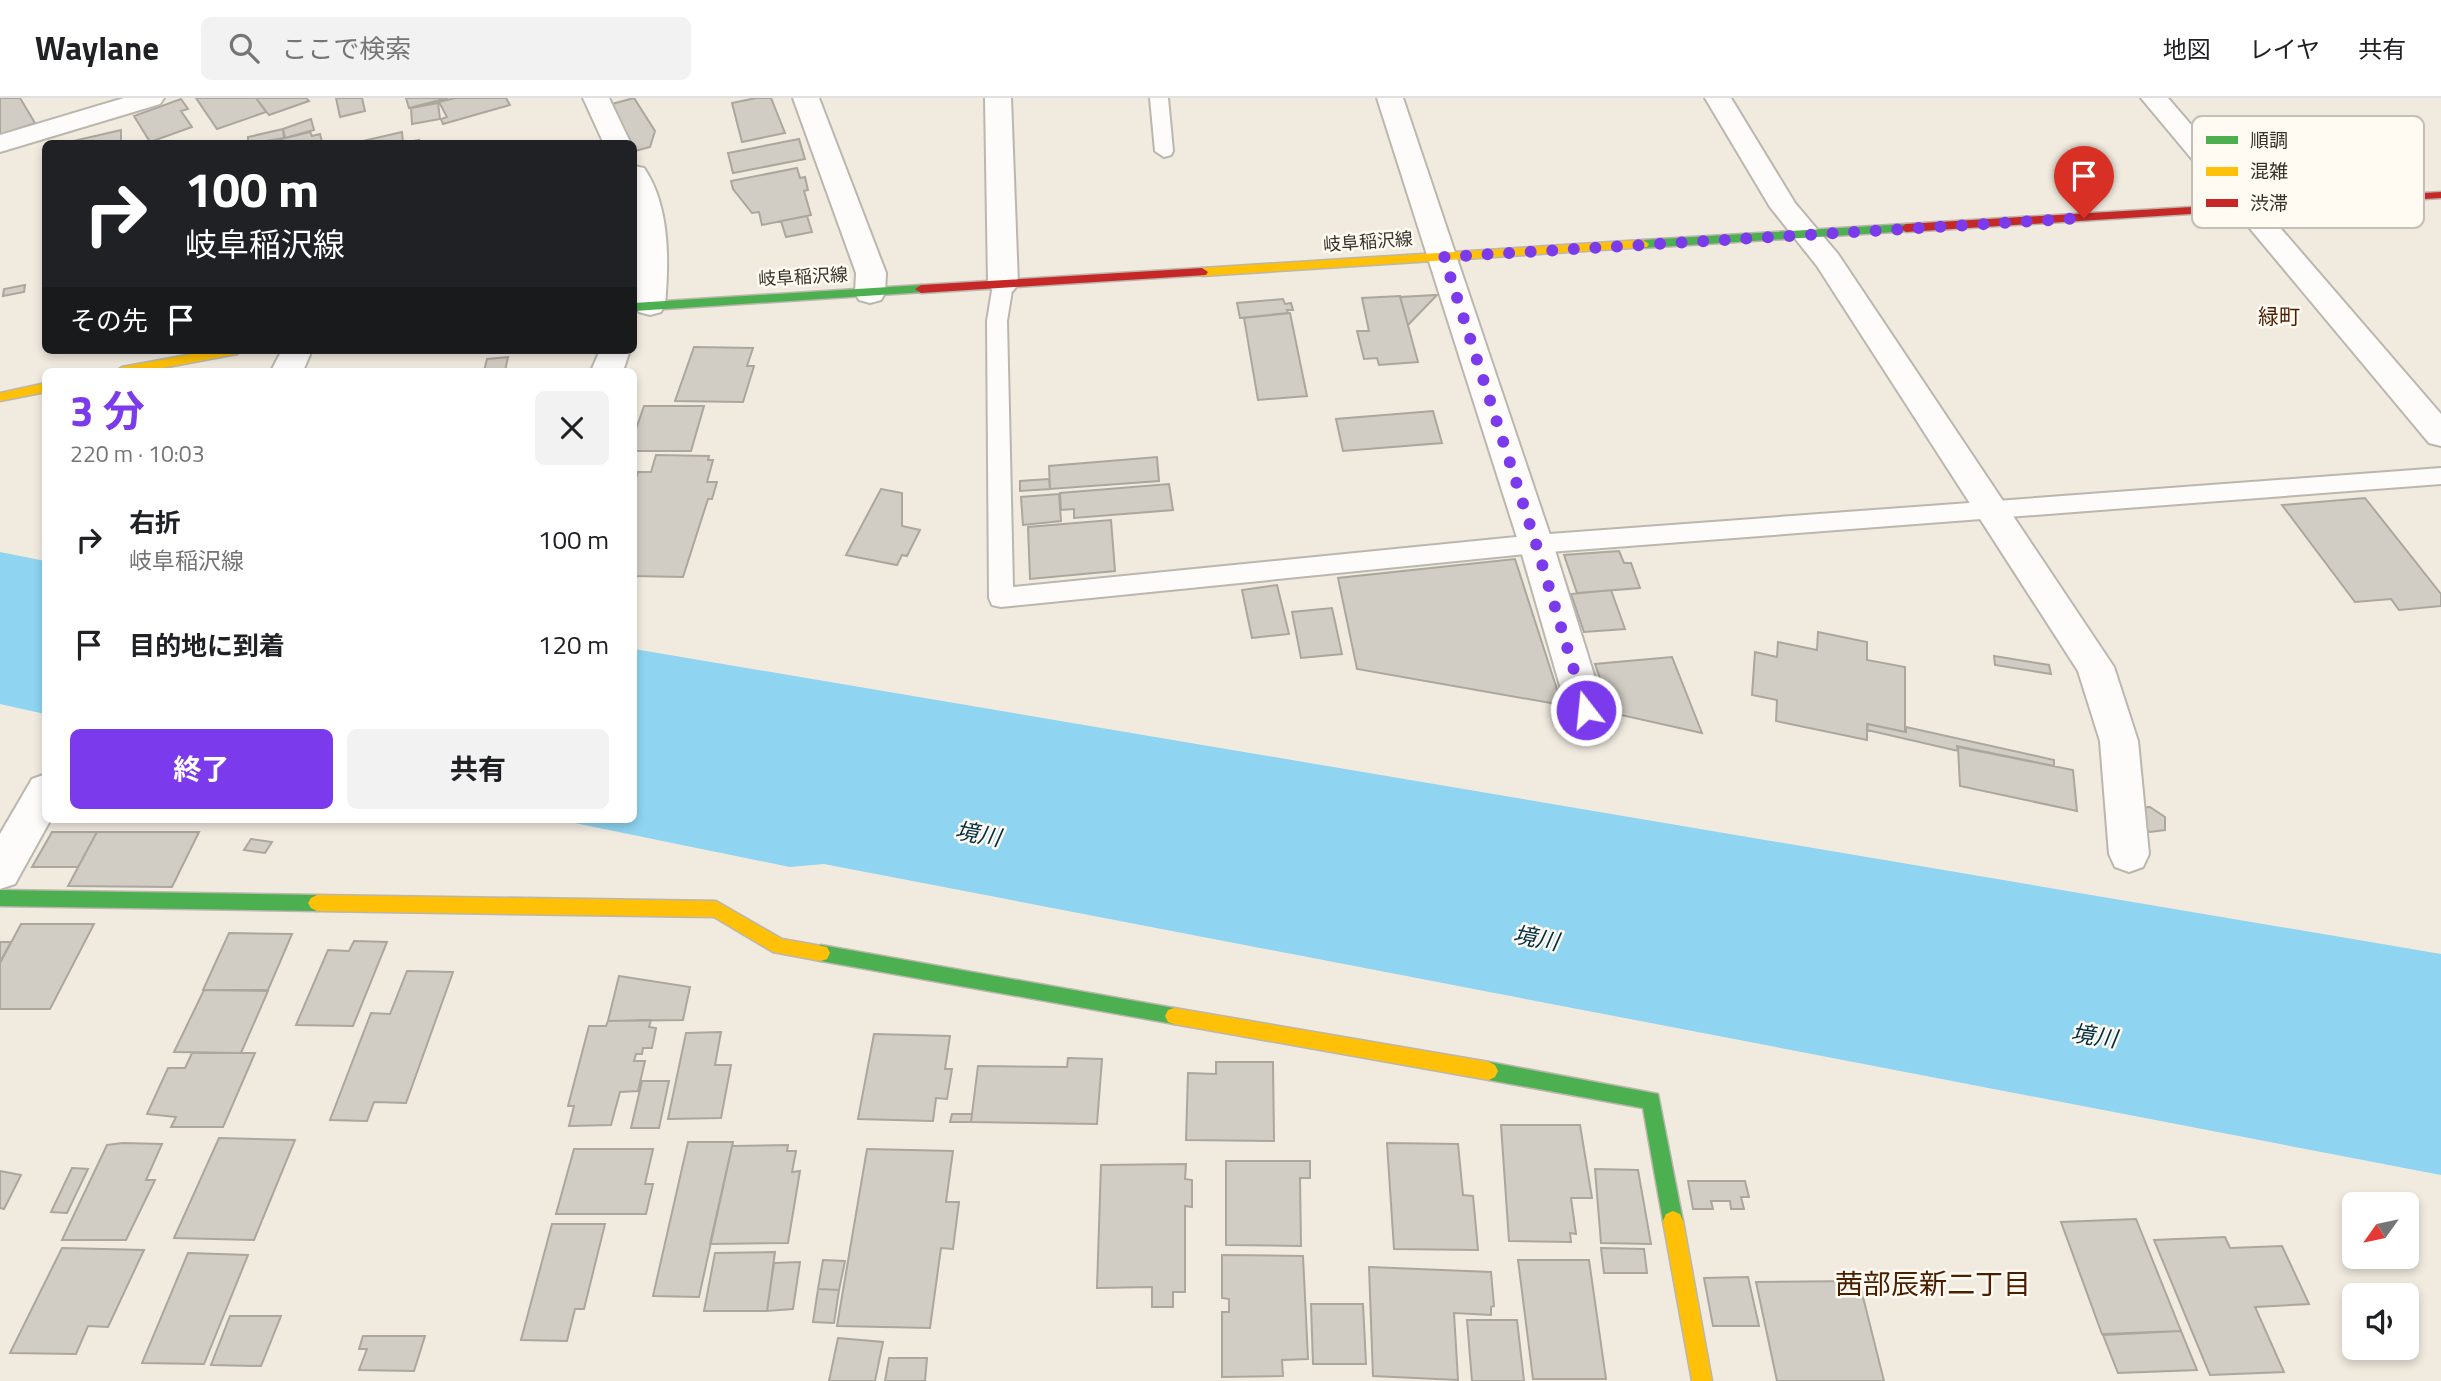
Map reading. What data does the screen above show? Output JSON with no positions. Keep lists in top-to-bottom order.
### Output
{
  "streets": {
    "main road": ["岐阜稲沢線"]
  },
  "districts": ["緑町", "茜部辰新二丁目"],
  "water": ["境川"],
  "legend": ["順調", "混雑", "渋滞"],
  "north": "bottom left",
  "page": {
    "header": "Waylane",
    "search": "ここで検索",
    "nav": ["地図", "レイヤ", "共有"],
    "turn": ["100 m", "岐阜稲沢線"],
    "then": "その先",
    "heading": ["3 分", "220 m · 10:03"],
    "list": [
      {
        "name": "右折",
        "note": "岐阜稲沢線",
        "value": "100 m"
      },
      {
        "name": "目的地に到着",
        "value": "120 m"
      }
    ],
    "buttons": ["終了", "共有"]
  }
}
